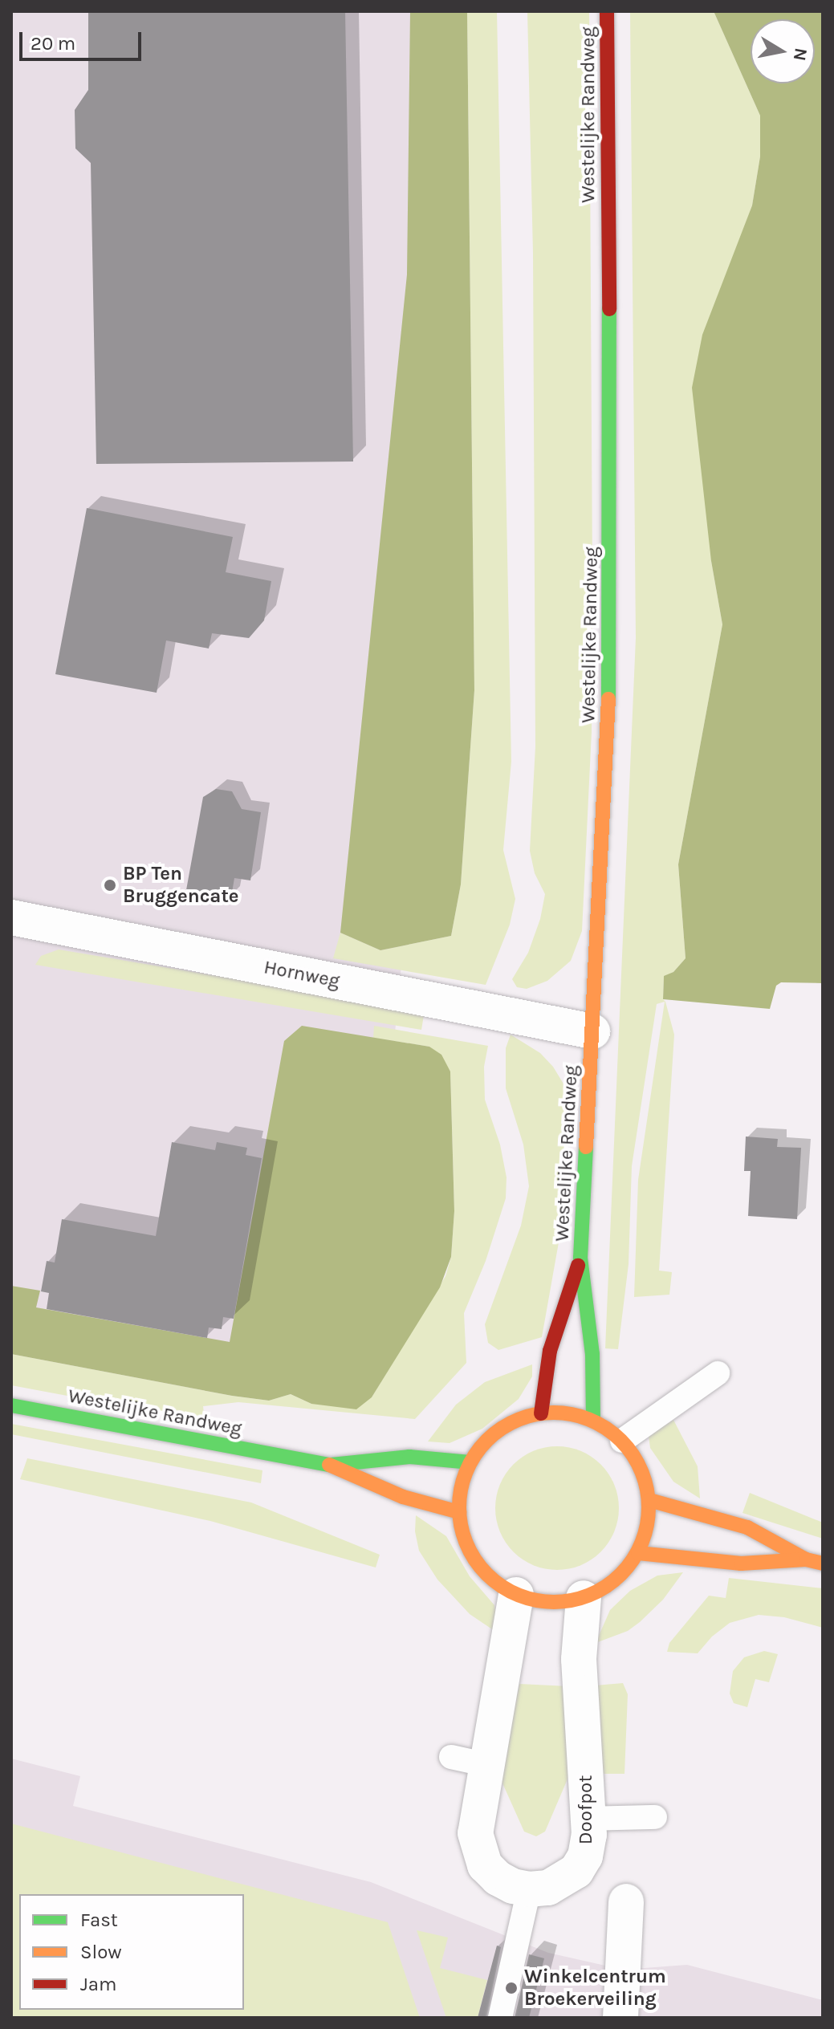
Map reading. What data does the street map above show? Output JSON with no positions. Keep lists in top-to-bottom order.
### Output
{
  "streets": {
    "street": ["Westelijke Randweg", "Hornweg", "Doofpot"]
  },
  "crossings": [
    ["Westelijke Randweg", "Hornweg"],
    ["Westelijke Randweg", "Doofpot"]
  ],
  "places": ["BP Ten Bruggencate", "Winkelcentrum Broekerveiling"],
  "legend": ["Fast", "Slow", "Jam"],
  "scale_bar": "20 m",
  "north": "right"
}
